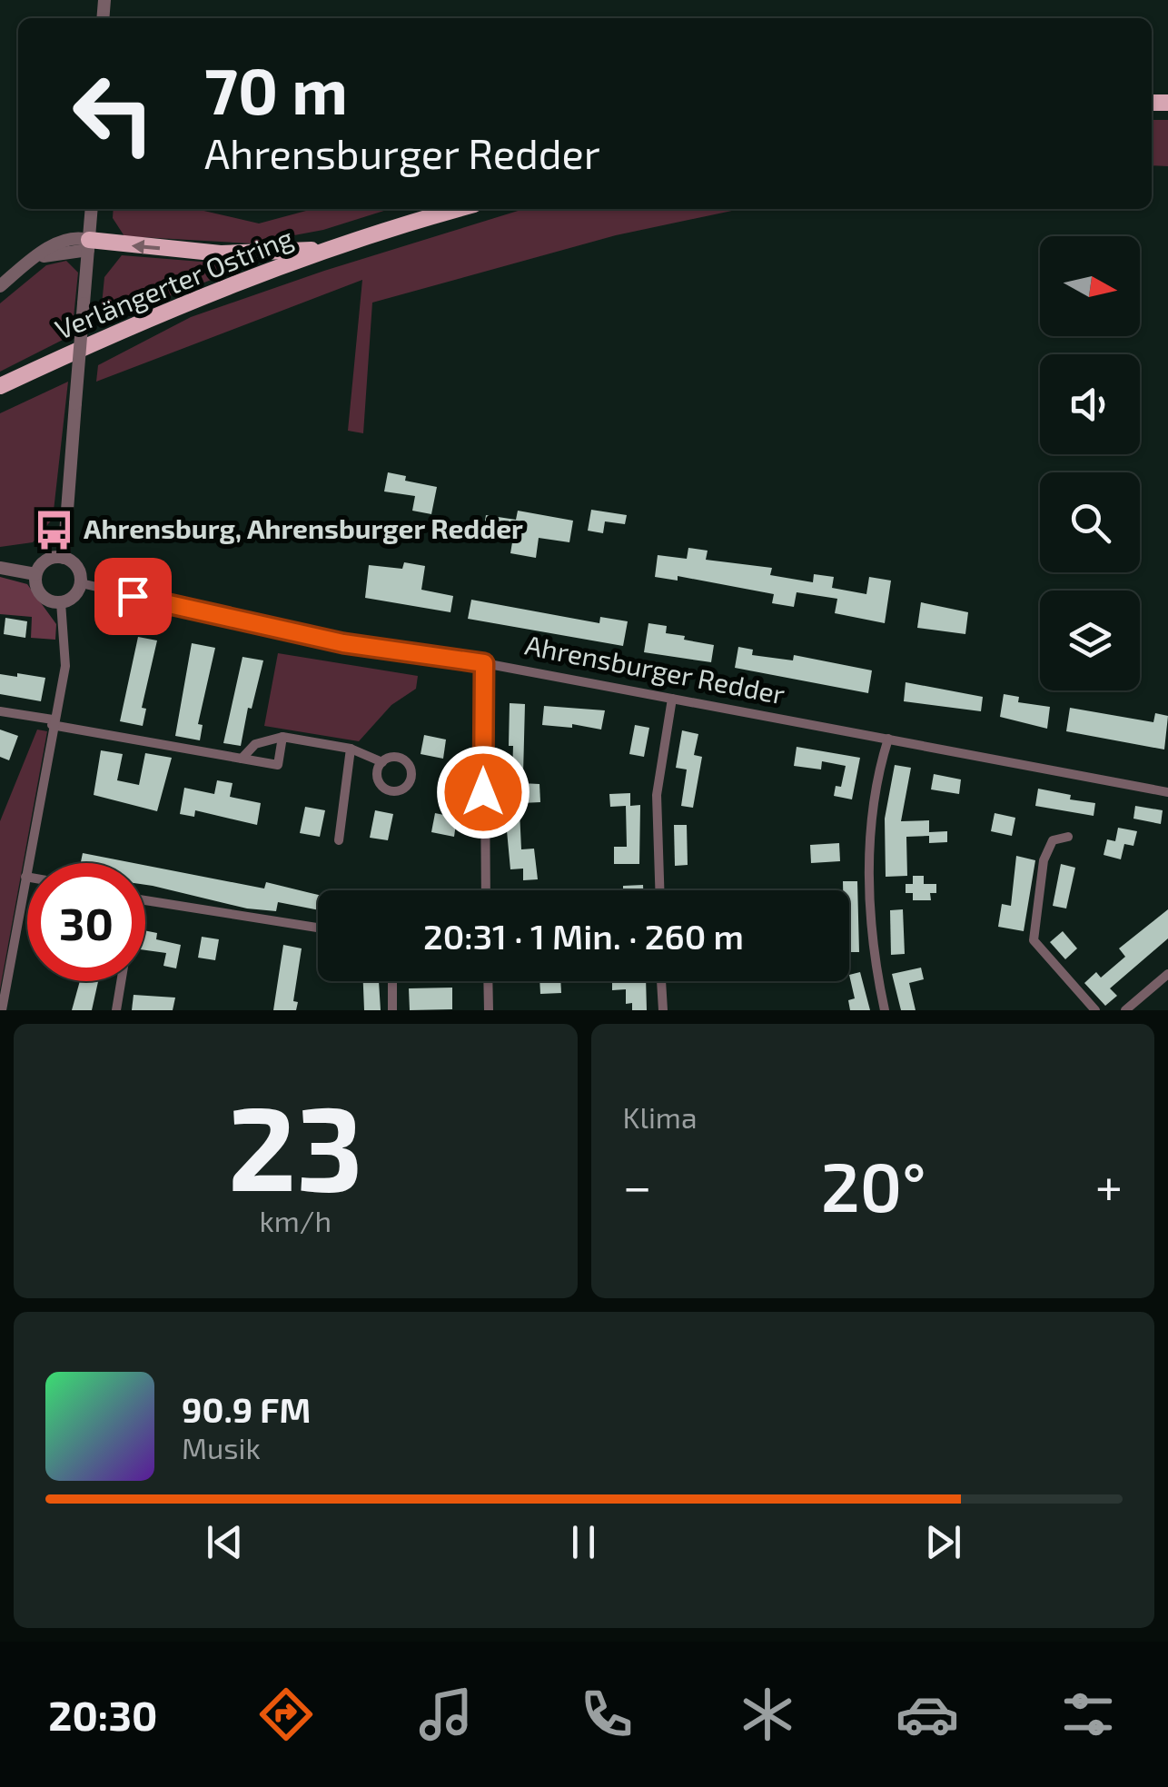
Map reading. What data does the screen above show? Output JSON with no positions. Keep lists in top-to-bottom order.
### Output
{
  "streets": {
    "main road": ["Verlängerter Ostring"],
    "street": ["Ahrensburger Redder"]
  },
  "places": {
    "bus stop": ["Ahrensburg, Ahrensburger Redder"]
  },
  "north": "right",
  "page": {
    "turn": ["70 m", "Ahrensburger Redder"],
    "limit": "30",
    "trip": "20:31 · 1 Min. · 260 m",
    "tile": [
      ["23", "km/h"],
      "Klima"
    ],
    "heat": ["−", "20°", "+"],
    "song": ["90.9 FM", "Musik"],
    "tabs": "20:30"
  }
}
